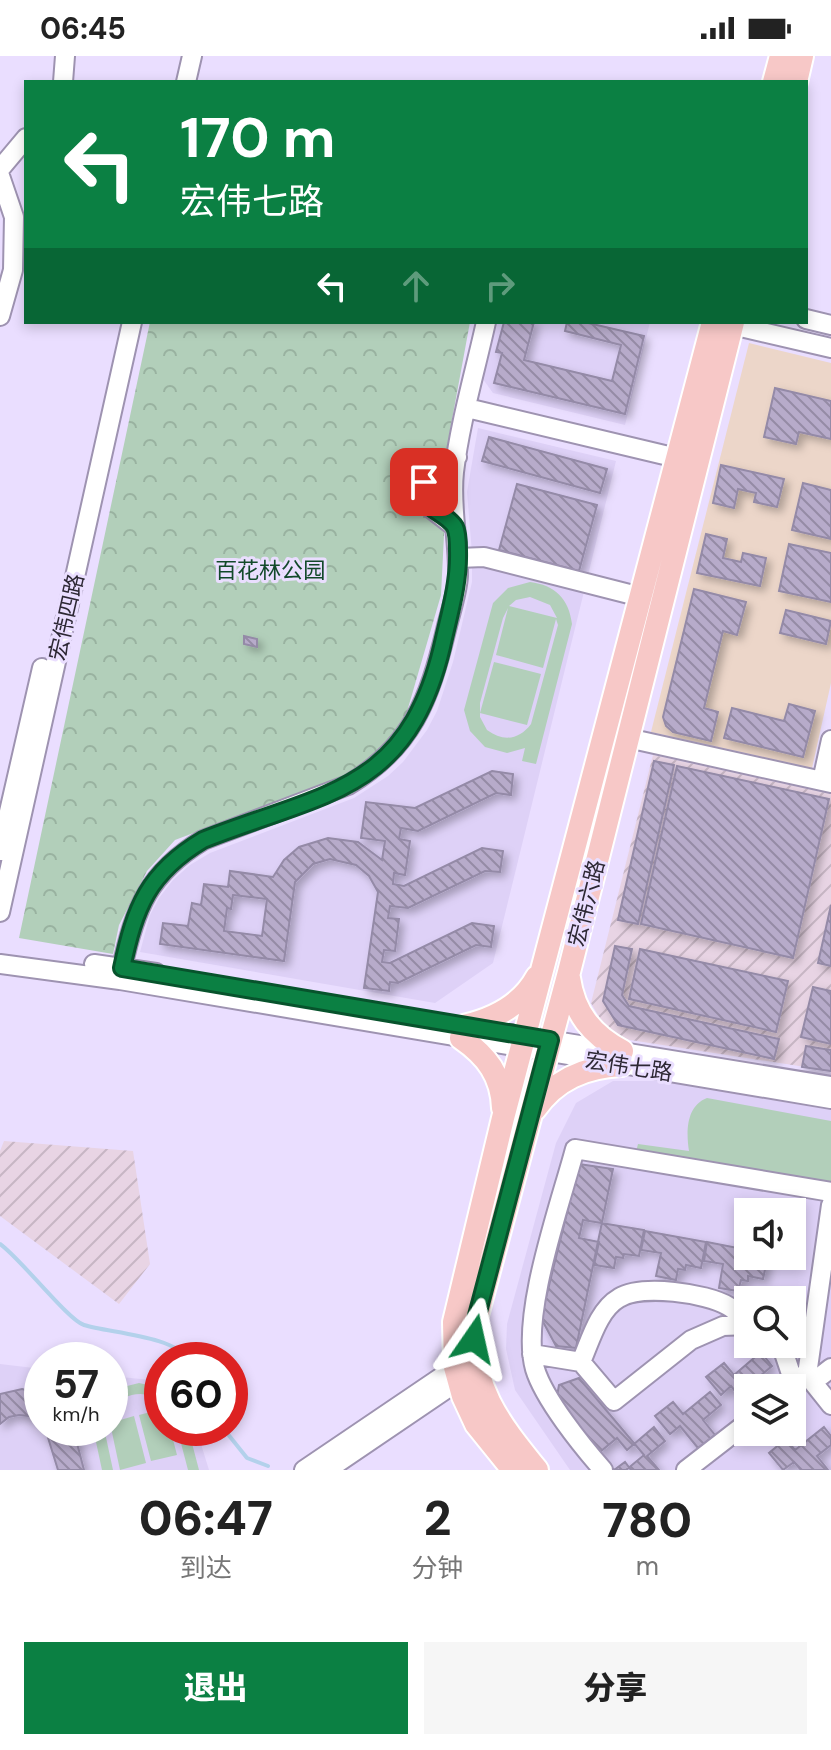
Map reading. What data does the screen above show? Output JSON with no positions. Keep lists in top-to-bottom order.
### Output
{
  "streets": {
    "main road": ["宏伟六路"],
    "street": ["宏伟四路", "宏伟七路"]
  },
  "crossings": [
    ["宏伟六路", "宏伟七路"]
  ],
  "parks": ["百花林公园"],
  "page": {
    "status": "06:45",
    "turn": ["170 m", "宏伟七路"],
    "speed": "57 km/h",
    "limit": "60",
    "eta": [
      "06:47",
      "到达",
      "2",
      "分钟",
      "780",
      "m"
    ],
    "buttons": ["退出", "分享"]
  }
}
